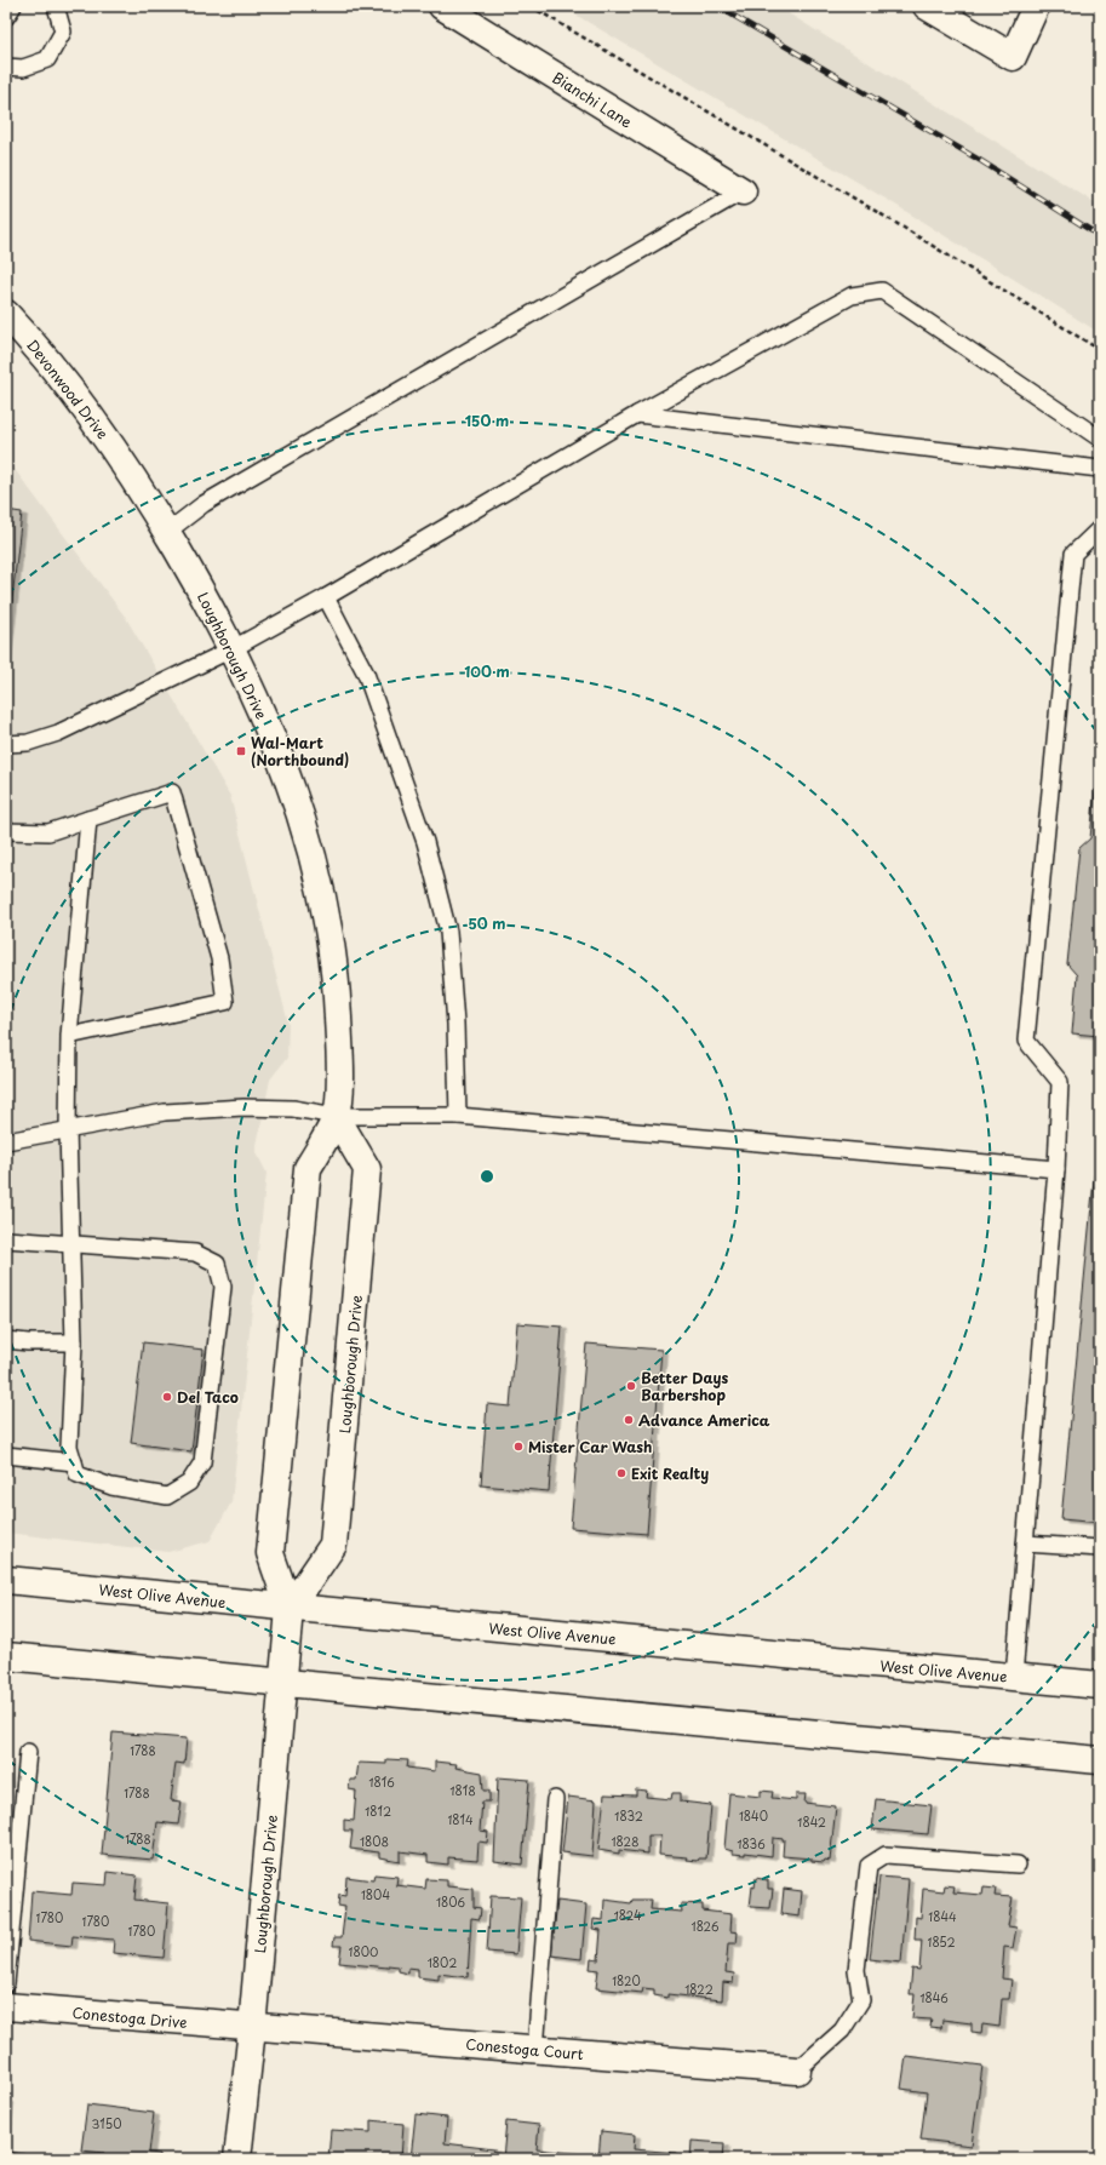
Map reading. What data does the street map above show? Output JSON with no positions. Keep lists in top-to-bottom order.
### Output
{
  "streets": {
    "street": [
      "Bianchi Lane",
      "Devonwood Drive",
      "Loughborough Drive",
      "West Olive Avenue",
      "Conestoga Drive",
      "Conestoga Court"
    ]
  },
  "crossings": [
    ["Devonwood Drive", "Loughborough Drive"],
    ["Loughborough Drive", "West Olive Avenue"],
    ["Loughborough Drive", "Conestoga Drive"],
    ["Loughborough Drive", "Conestoga Court"],
    ["Conestoga Drive", "Conestoga Court"]
  ],
  "places": {
    "transit": ["Wal-Mart (Northbound)"],
    "other": [
      "Better Days Barbershop",
      "Del Taco",
      "Advance America",
      "Mister Car Wash",
      "Exit Realty"
    ]
  },
  "house_numbers": [
    "1788",
    "1816",
    "1818",
    "1788",
    "1812",
    "1832",
    "1840",
    "1814",
    "1842",
    "1788",
    "1808",
    "1828",
    "1836",
    "1804",
    "1806",
    "1824",
    "1844",
    "1780",
    "1780",
    "1826",
    "1780",
    "1852",
    "1800",
    "1802",
    "1820",
    "1822",
    "1846",
    "3150"
  ],
  "rings": ["150 m", "100 m", "50 m"]
}
